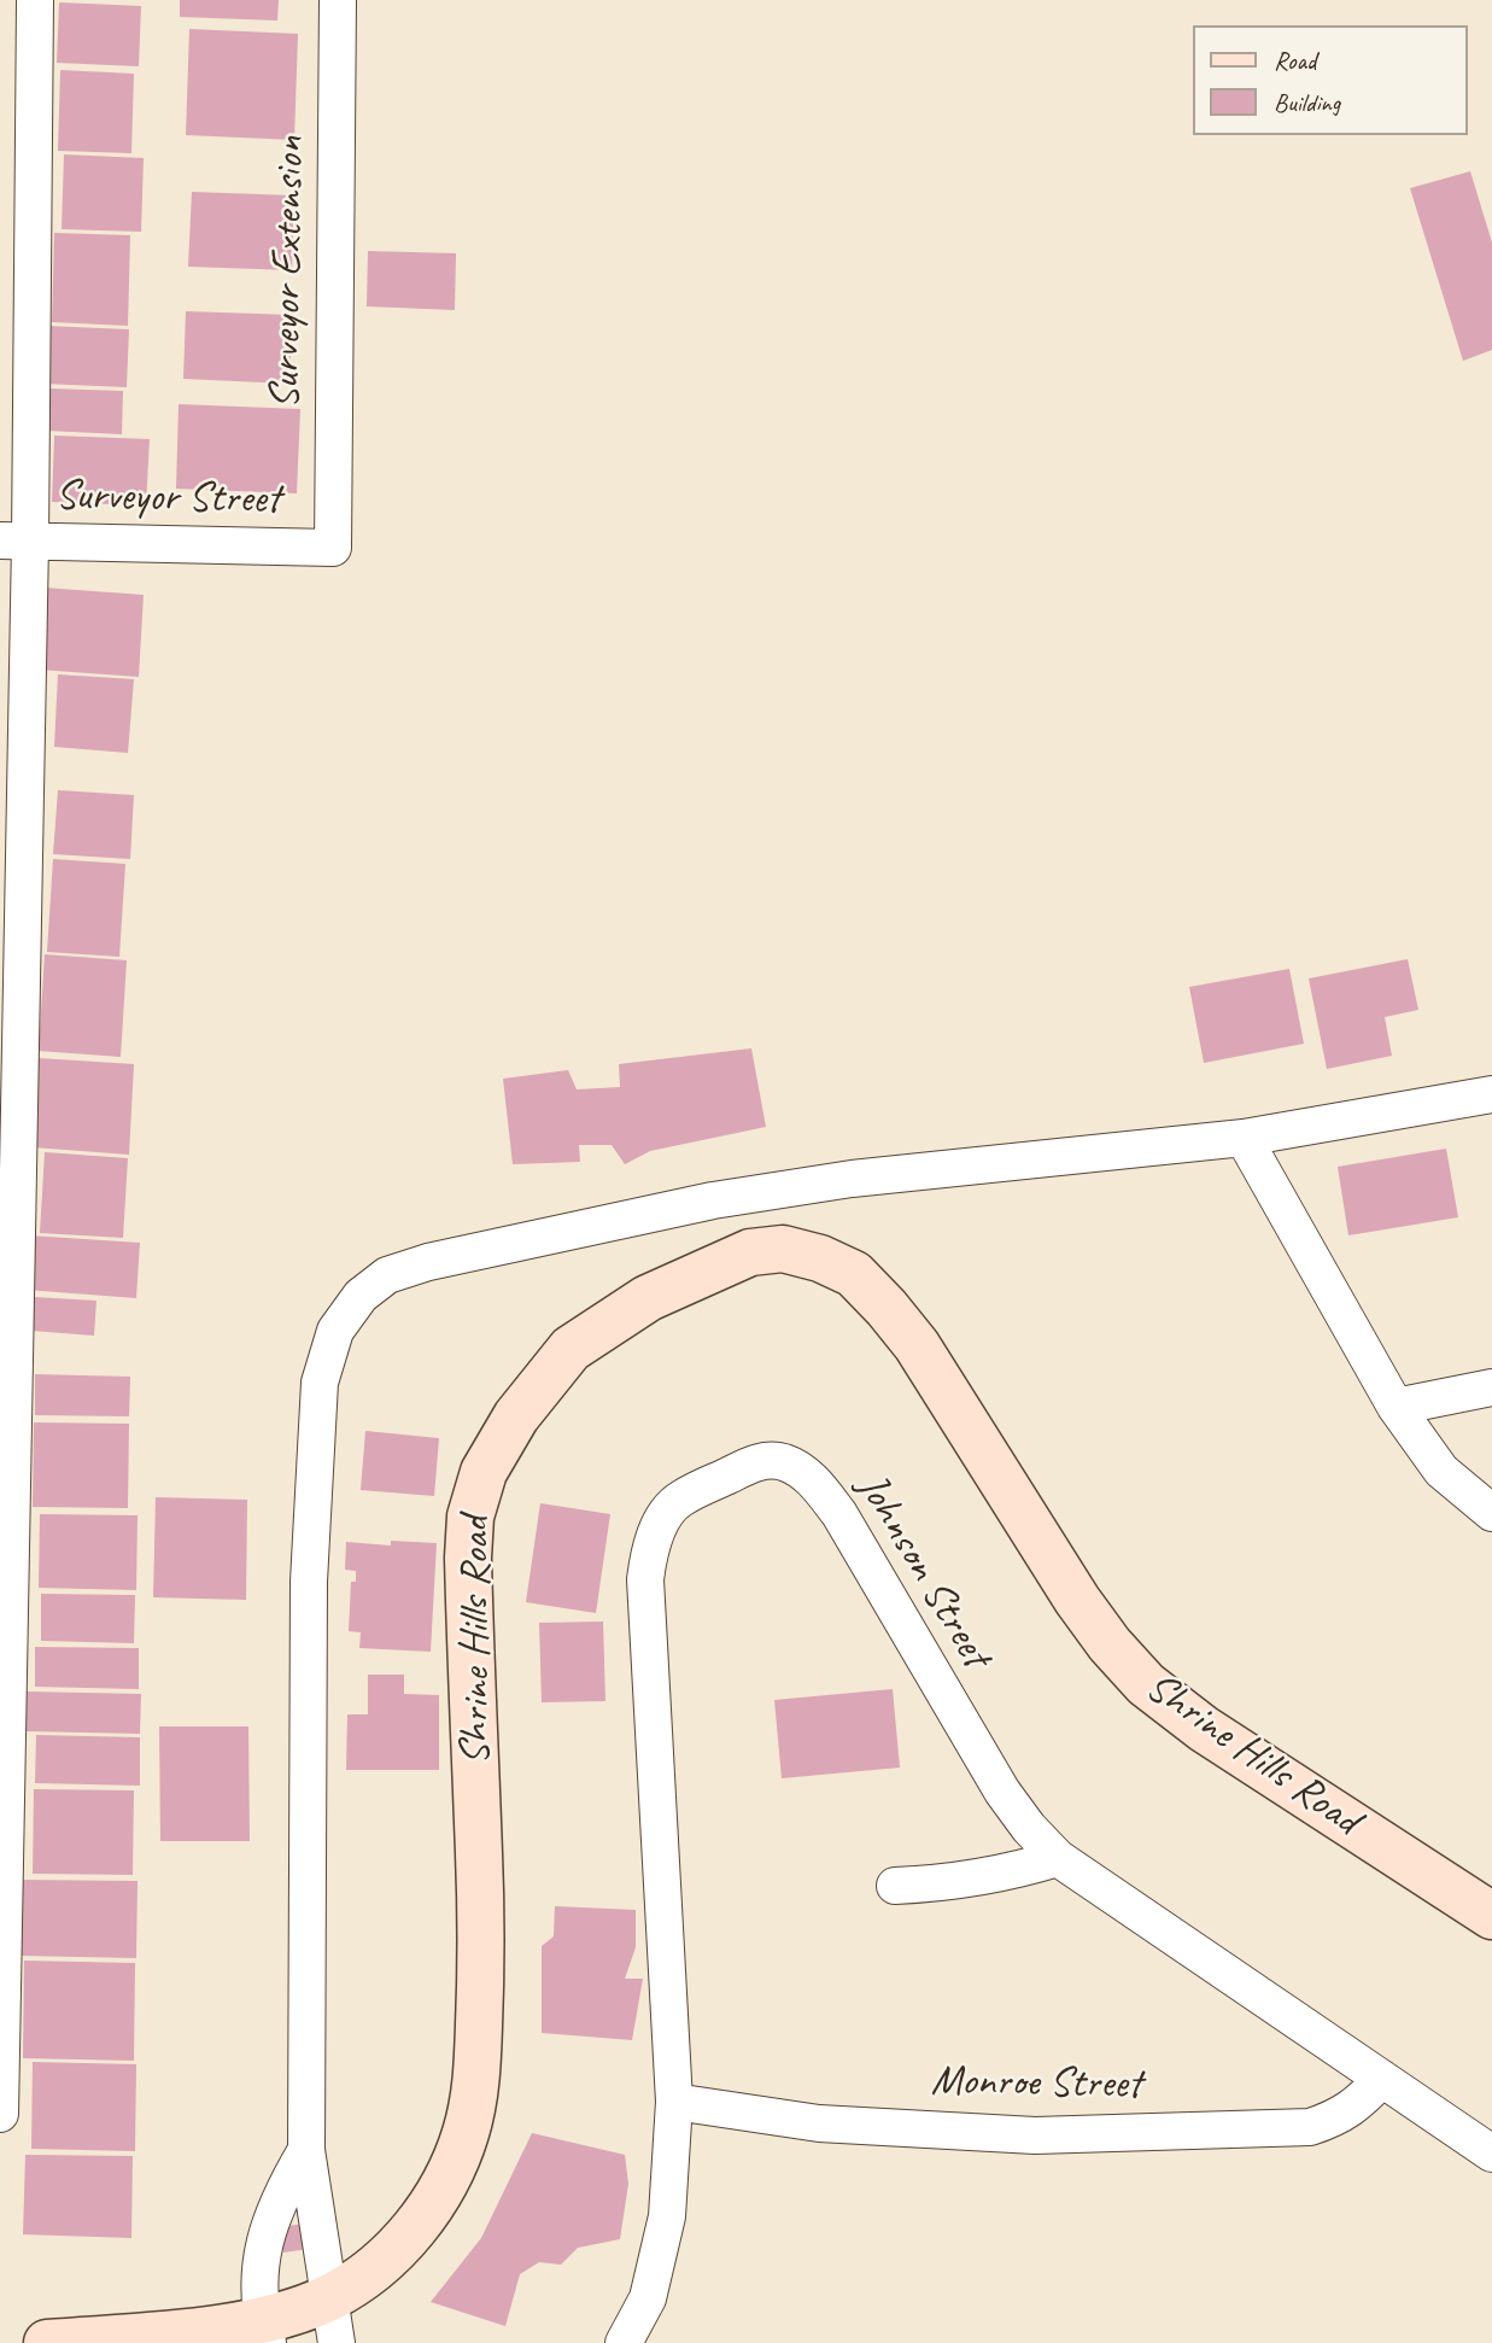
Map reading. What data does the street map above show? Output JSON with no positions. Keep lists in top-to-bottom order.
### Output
{
  "streets": {
    "street": [
      "Surveyor Extension",
      "Surveyor Street",
      "Johnson Street",
      "Shrine Hills Road",
      "Monroe Street"
    ]
  },
  "crossings": [
    ["Surveyor Extension", "Surveyor Street"],
    ["Johnson Street", "Monroe Street"]
  ],
  "legend": ["Road", "Building"]
}
